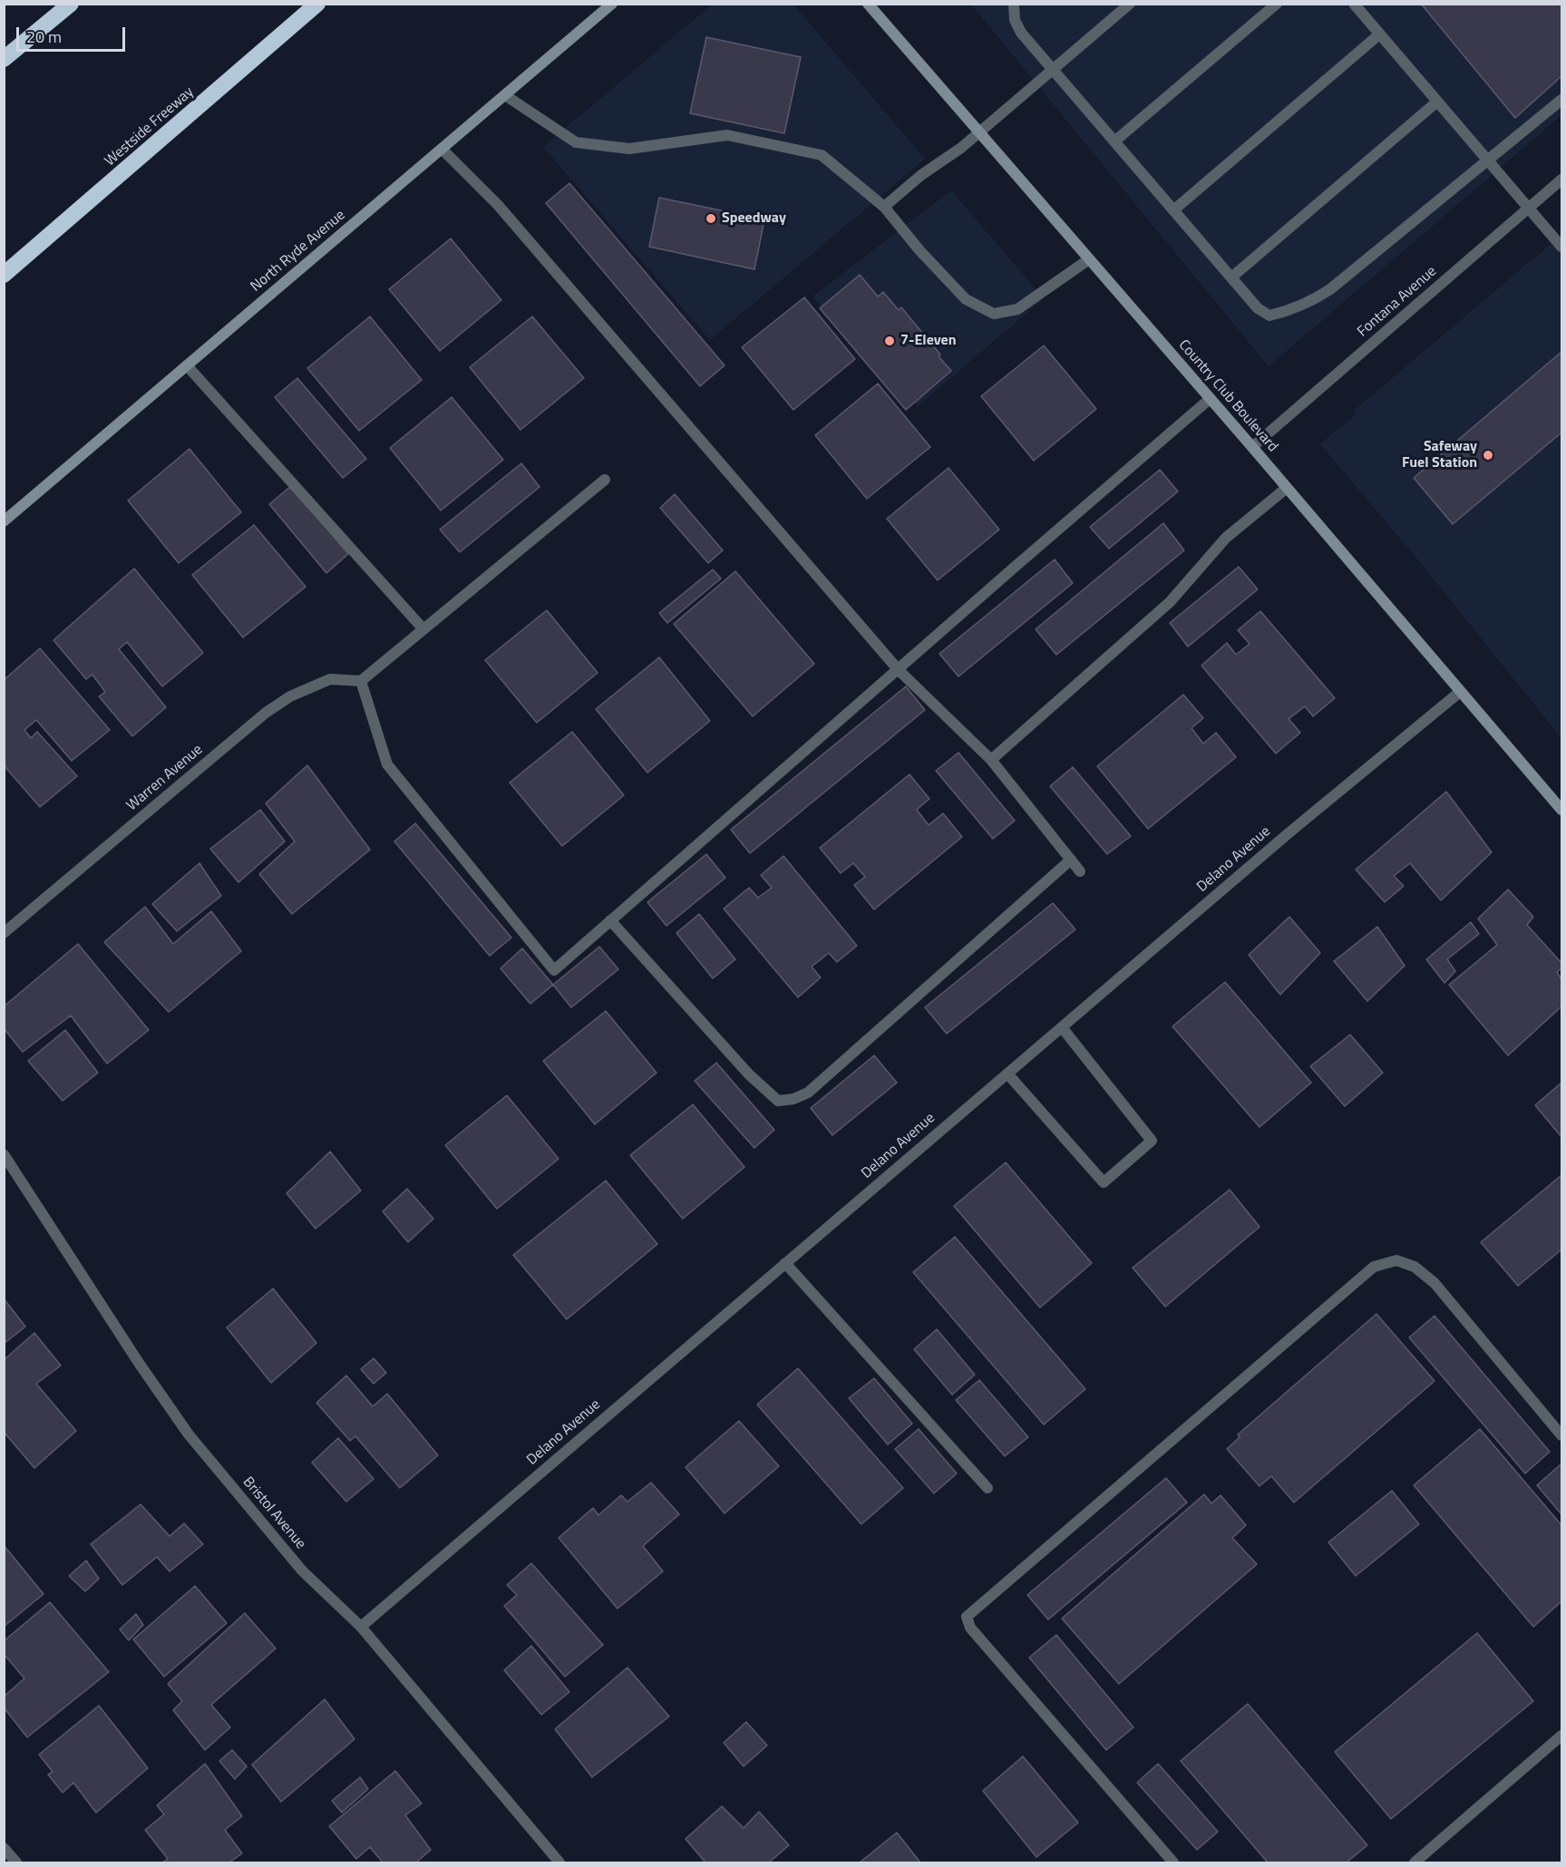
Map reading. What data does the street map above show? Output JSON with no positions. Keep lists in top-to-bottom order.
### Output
{
  "streets": {
    "highway": ["Westside Freeway"],
    "street": [
      "North Ryde Avenue",
      "Fontana Avenue",
      "Country Club Boulevard",
      "Warren Avenue",
      "Delano Avenue",
      "Bristol Avenue"
    ]
  },
  "crossings": [
    ["Fontana Avenue", "Country Club Boulevard"],
    ["Country Club Boulevard", "Delano Avenue"],
    ["Delano Avenue", "Bristol Avenue"]
  ],
  "places": ["Speedway", "7-Eleven", "Safeway Fuel Station"],
  "scale_bar": "20 m"
}
